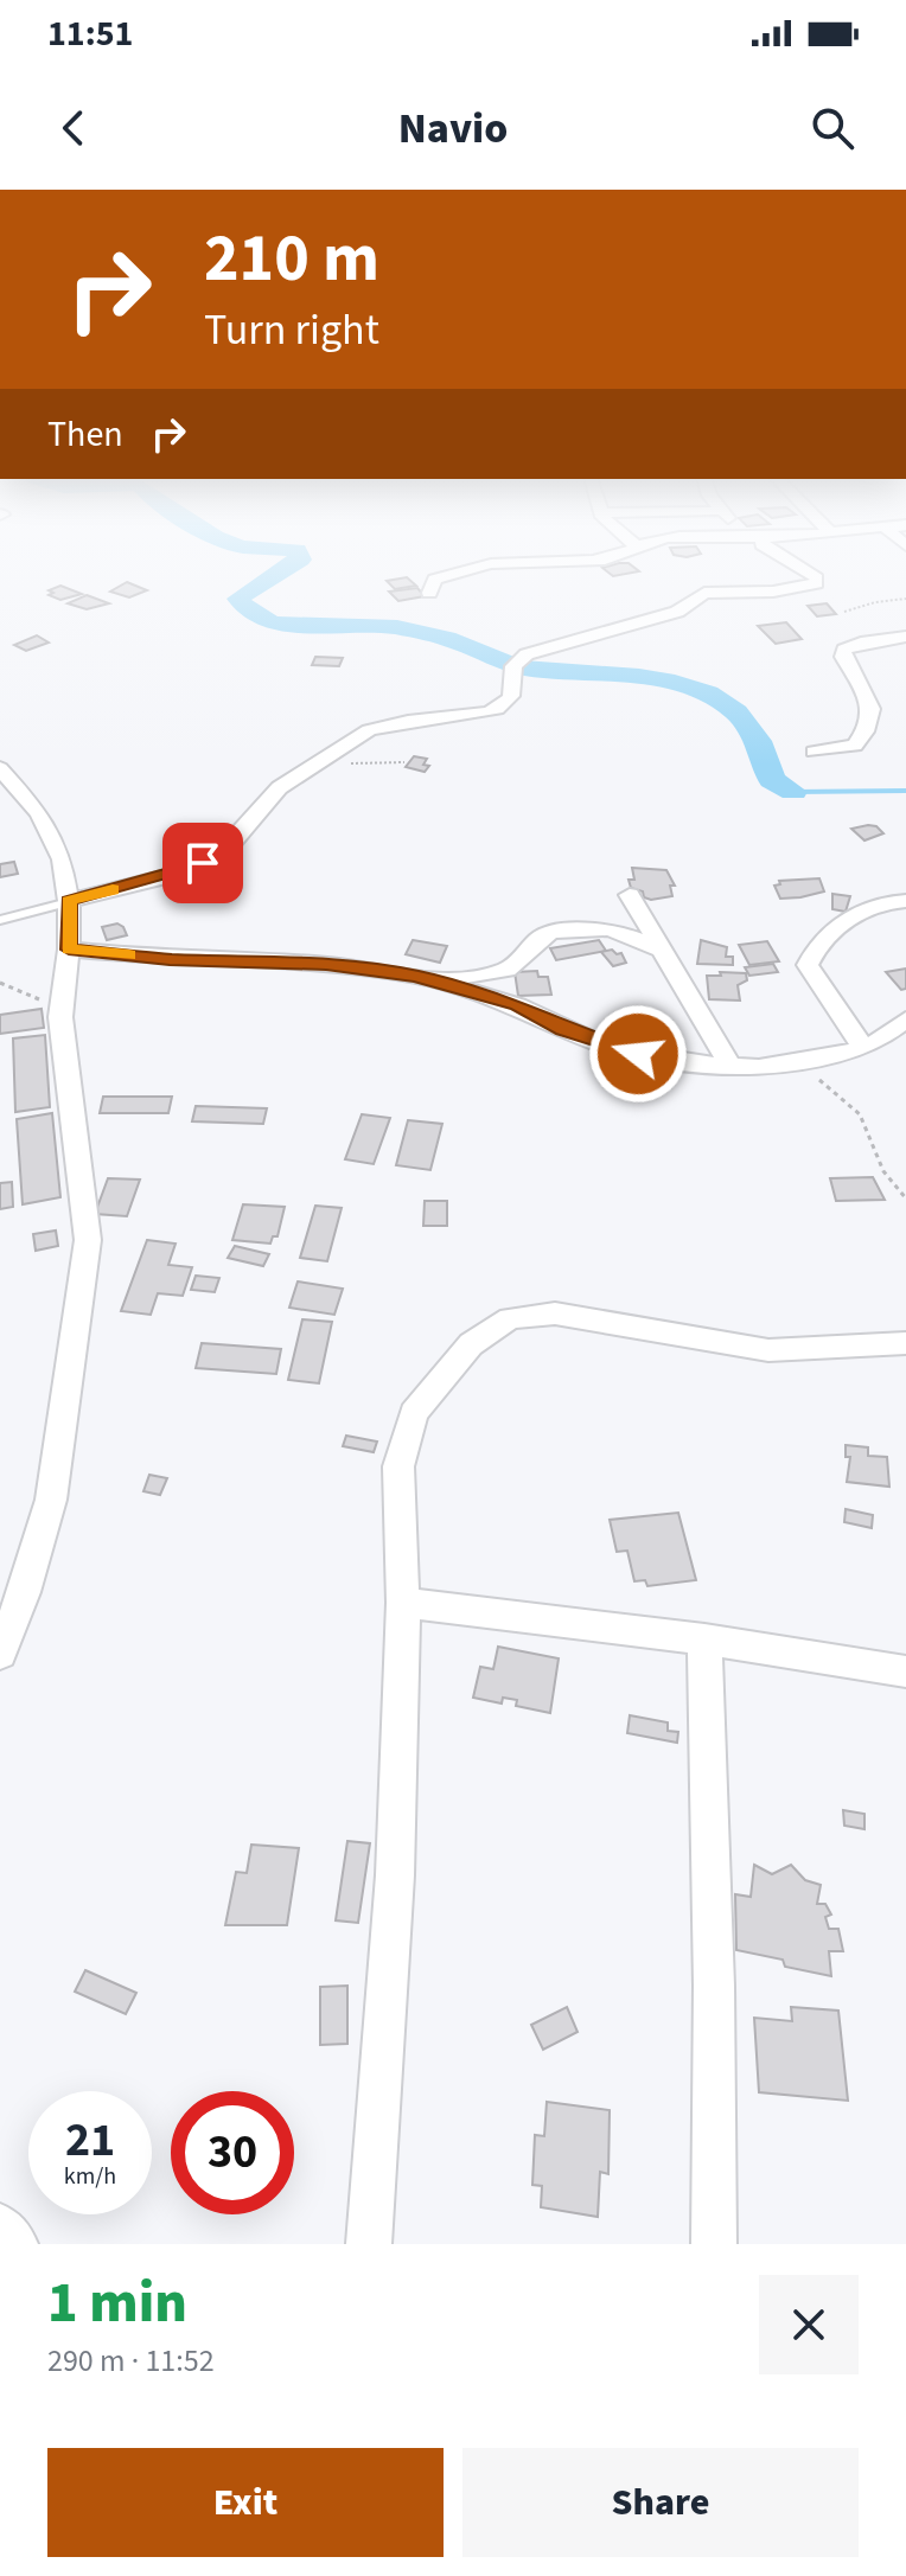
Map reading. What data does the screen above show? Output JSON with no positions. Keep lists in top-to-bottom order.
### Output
{
  "page": {
    "status": "11:51",
    "header": "Navio",
    "turn": ["210 m", "Turn right"],
    "then": "Then",
    "speed": "21 km/h",
    "limit": "30",
    "heading": ["1 min", "290 m · 11:52"],
    "buttons": ["Exit", "Share"]
  }
}
